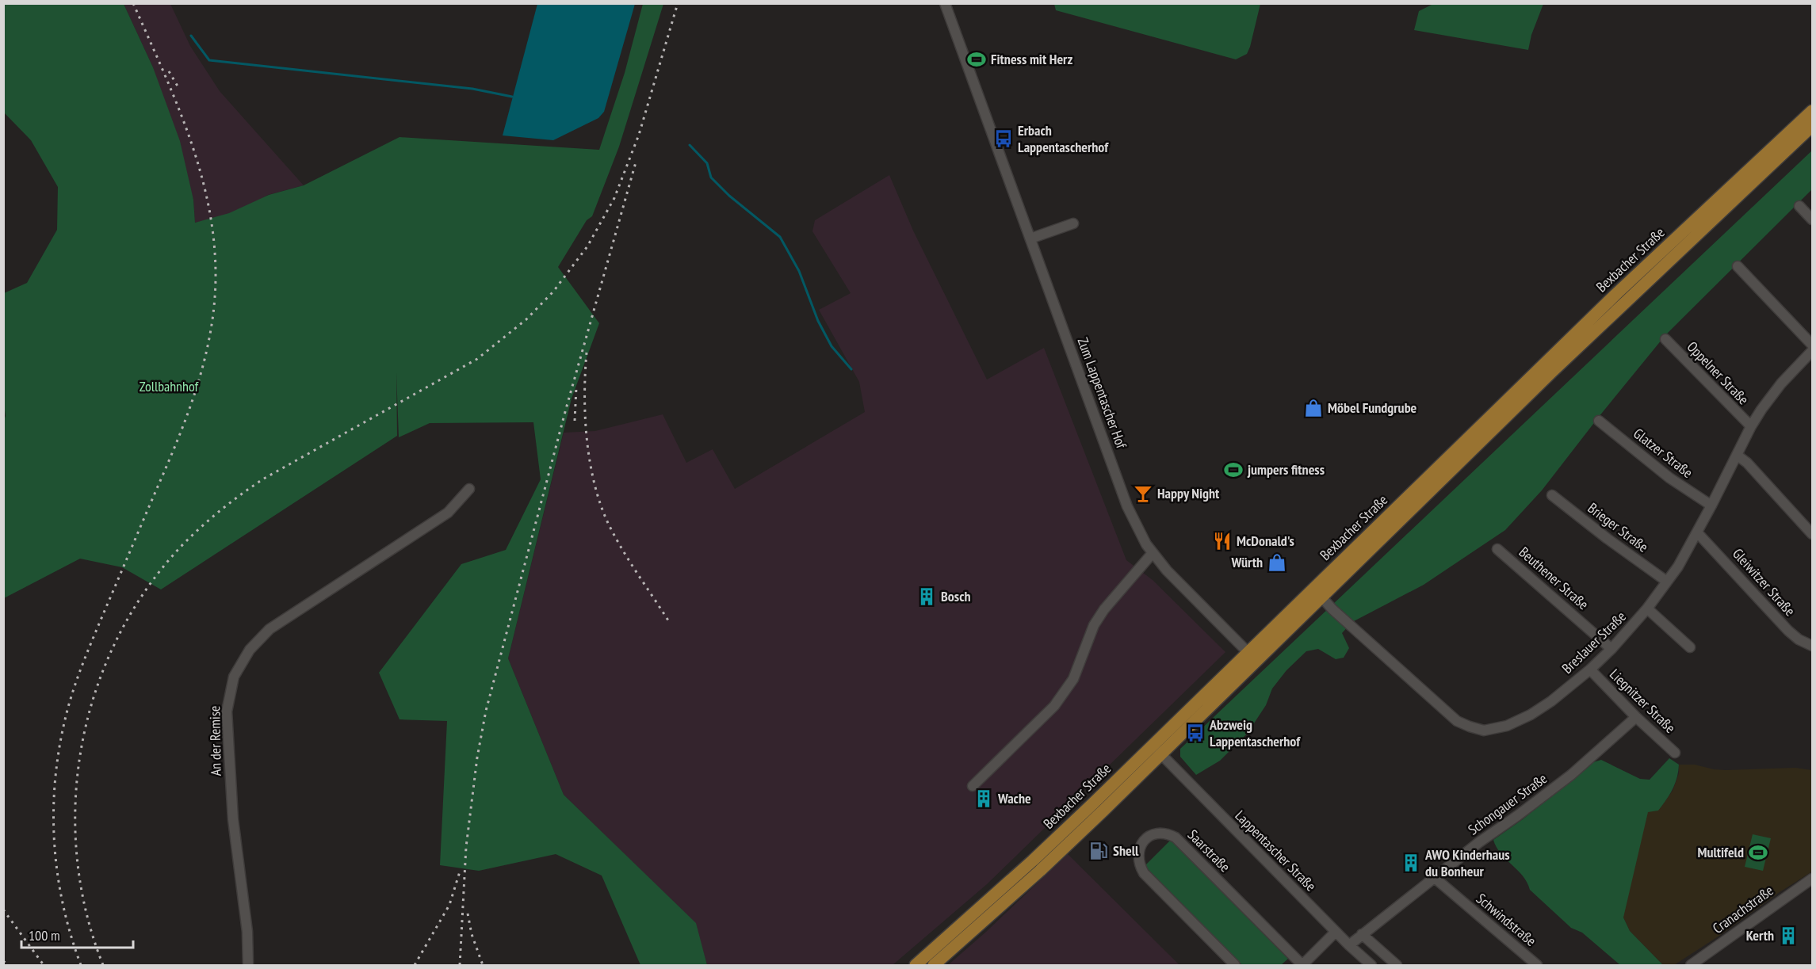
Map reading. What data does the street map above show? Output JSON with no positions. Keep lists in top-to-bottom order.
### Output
{
  "streets": {
    "main road": ["Bexbacher Straße"],
    "street": [
      "Oppelner Straße",
      "Zum Lappentascher Hof",
      "Glatzer Straße",
      "Brieger Straße",
      "Beuthener Straße",
      "Gleiwitzer Straße",
      "Breslauer Straße",
      "Liegnitzer Straße",
      "An der Remise",
      "Schongauer Straße",
      "Saarstraße",
      "Lappentascher Straße",
      "Cranachstraße",
      "Schwindstraße"
    ]
  },
  "crossings": [
    ["Bexbacher Straße", "Zum Lappentascher Hof"],
    ["Bexbacher Straße", "Breslauer Straße"],
    ["Bexbacher Straße", "Lappentascher Straße"],
    ["Oppelner Straße", "Breslauer Straße"],
    ["Glatzer Straße", "Breslauer Straße"],
    ["Brieger Straße", "Breslauer Straße"],
    ["Beuthener Straße", "Breslauer Straße"],
    ["Gleiwitzer Straße", "Breslauer Straße"],
    ["Breslauer Straße", "Liegnitzer Straße"],
    ["Liegnitzer Straße", "Schongauer Straße"],
    ["Schongauer Straße", "Lappentascher Straße"],
    ["Schongauer Straße", "Schwindstraße"]
  ],
  "parks": ["Zollbahnhof"],
  "places": {
    "sports": ["Fitness mit Herz", "jumpers fitness", "Multifeld"],
    "bus stop": ["Erbach Lappentascherhof", "Abzweig Lappentascherhof"],
    "shop": ["Möbel Fundgrube", "Würth"],
    "bar": ["Happy Night"],
    "restaurant": ["McDonald's"],
    "building": [
      "Bosch",
      "Wache",
      "AWO Kinderhaus du Bonheur",
      "Kerth"
    ],
    "fuel station": ["Shell"]
  },
  "scale_bar": "100 m"
}
